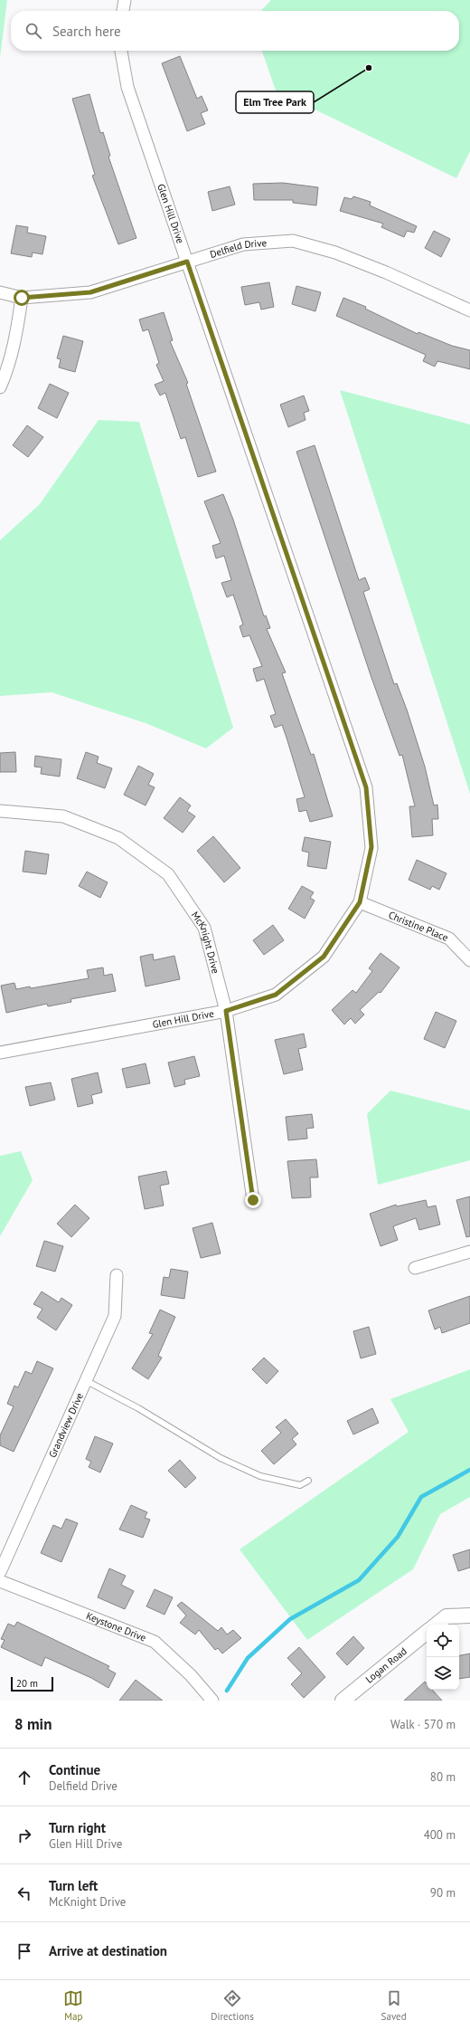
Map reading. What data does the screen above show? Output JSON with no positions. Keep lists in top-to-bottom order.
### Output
{
  "streets": {
    "street": [
      "Glen Hill Drive",
      "Delfield Drive",
      "Christine Place",
      "McKnight Drive",
      "Grandview Drive",
      "Keystone Drive",
      "Logan Road"
    ]
  },
  "crossings": [
    ["Glen Hill Drive", "Delfield Drive"],
    ["Glen Hill Drive", "Christine Place"],
    ["Glen Hill Drive", "McKnight Drive"]
  ],
  "places": ["Elm Tree Park"],
  "scale_bar": "20 m",
  "page": {
    "search": "Search here",
    "scale": "20 m",
    "heading": ["8 min", "Walk · 570 m"],
    "list": [
      ["Continue", "Delfield Drive", "80 m"],
      ["Turn right", "Glen Hill Drive", "400 m"],
      ["Turn left", "McKnight Drive", "90 m"],
      "Arrive at destination"
    ],
    "nav": ["Map", "Directions", "Saved"]
  }
}
